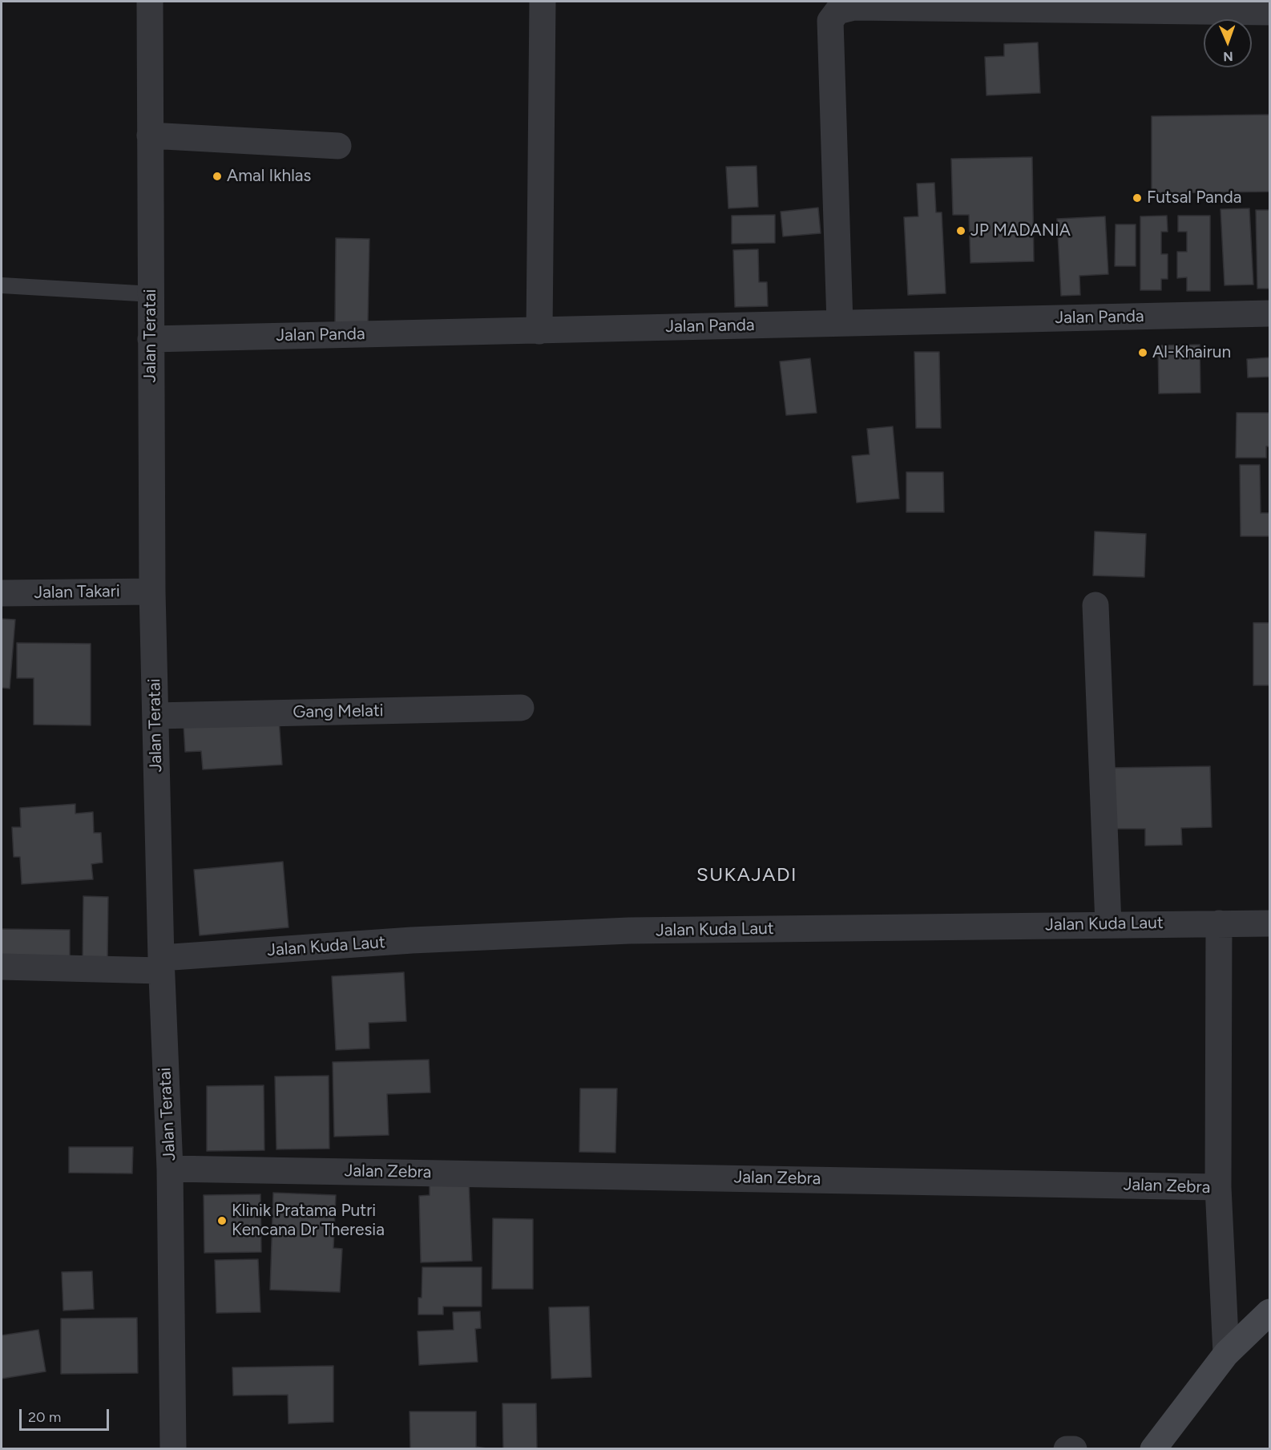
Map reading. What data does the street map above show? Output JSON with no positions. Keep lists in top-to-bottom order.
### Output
{
  "streets": {
    "street": [
      "Jalan Panda",
      "Jalan Teratai",
      "Jalan Takari",
      "Gang Melati",
      "Jalan Kuda Laut",
      "Jalan Zebra"
    ]
  },
  "crossings": [
    ["Jalan Panda", "Jalan Teratai"],
    ["Jalan Teratai", "Jalan Takari"],
    ["Jalan Teratai", "Gang Melati"],
    ["Jalan Teratai", "Jalan Kuda Laut"],
    ["Jalan Teratai", "Jalan Zebra"]
  ],
  "districts": ["SUKAJADI"],
  "places": [
    "Amal Ikhlas",
    "Futsal Panda",
    "JP MADANIA",
    "Al-Khairun",
    "Klinik Pratama Putri Kencana Dr Theresia"
  ],
  "scale_bar": "20 m",
  "north": "bottom"
}
